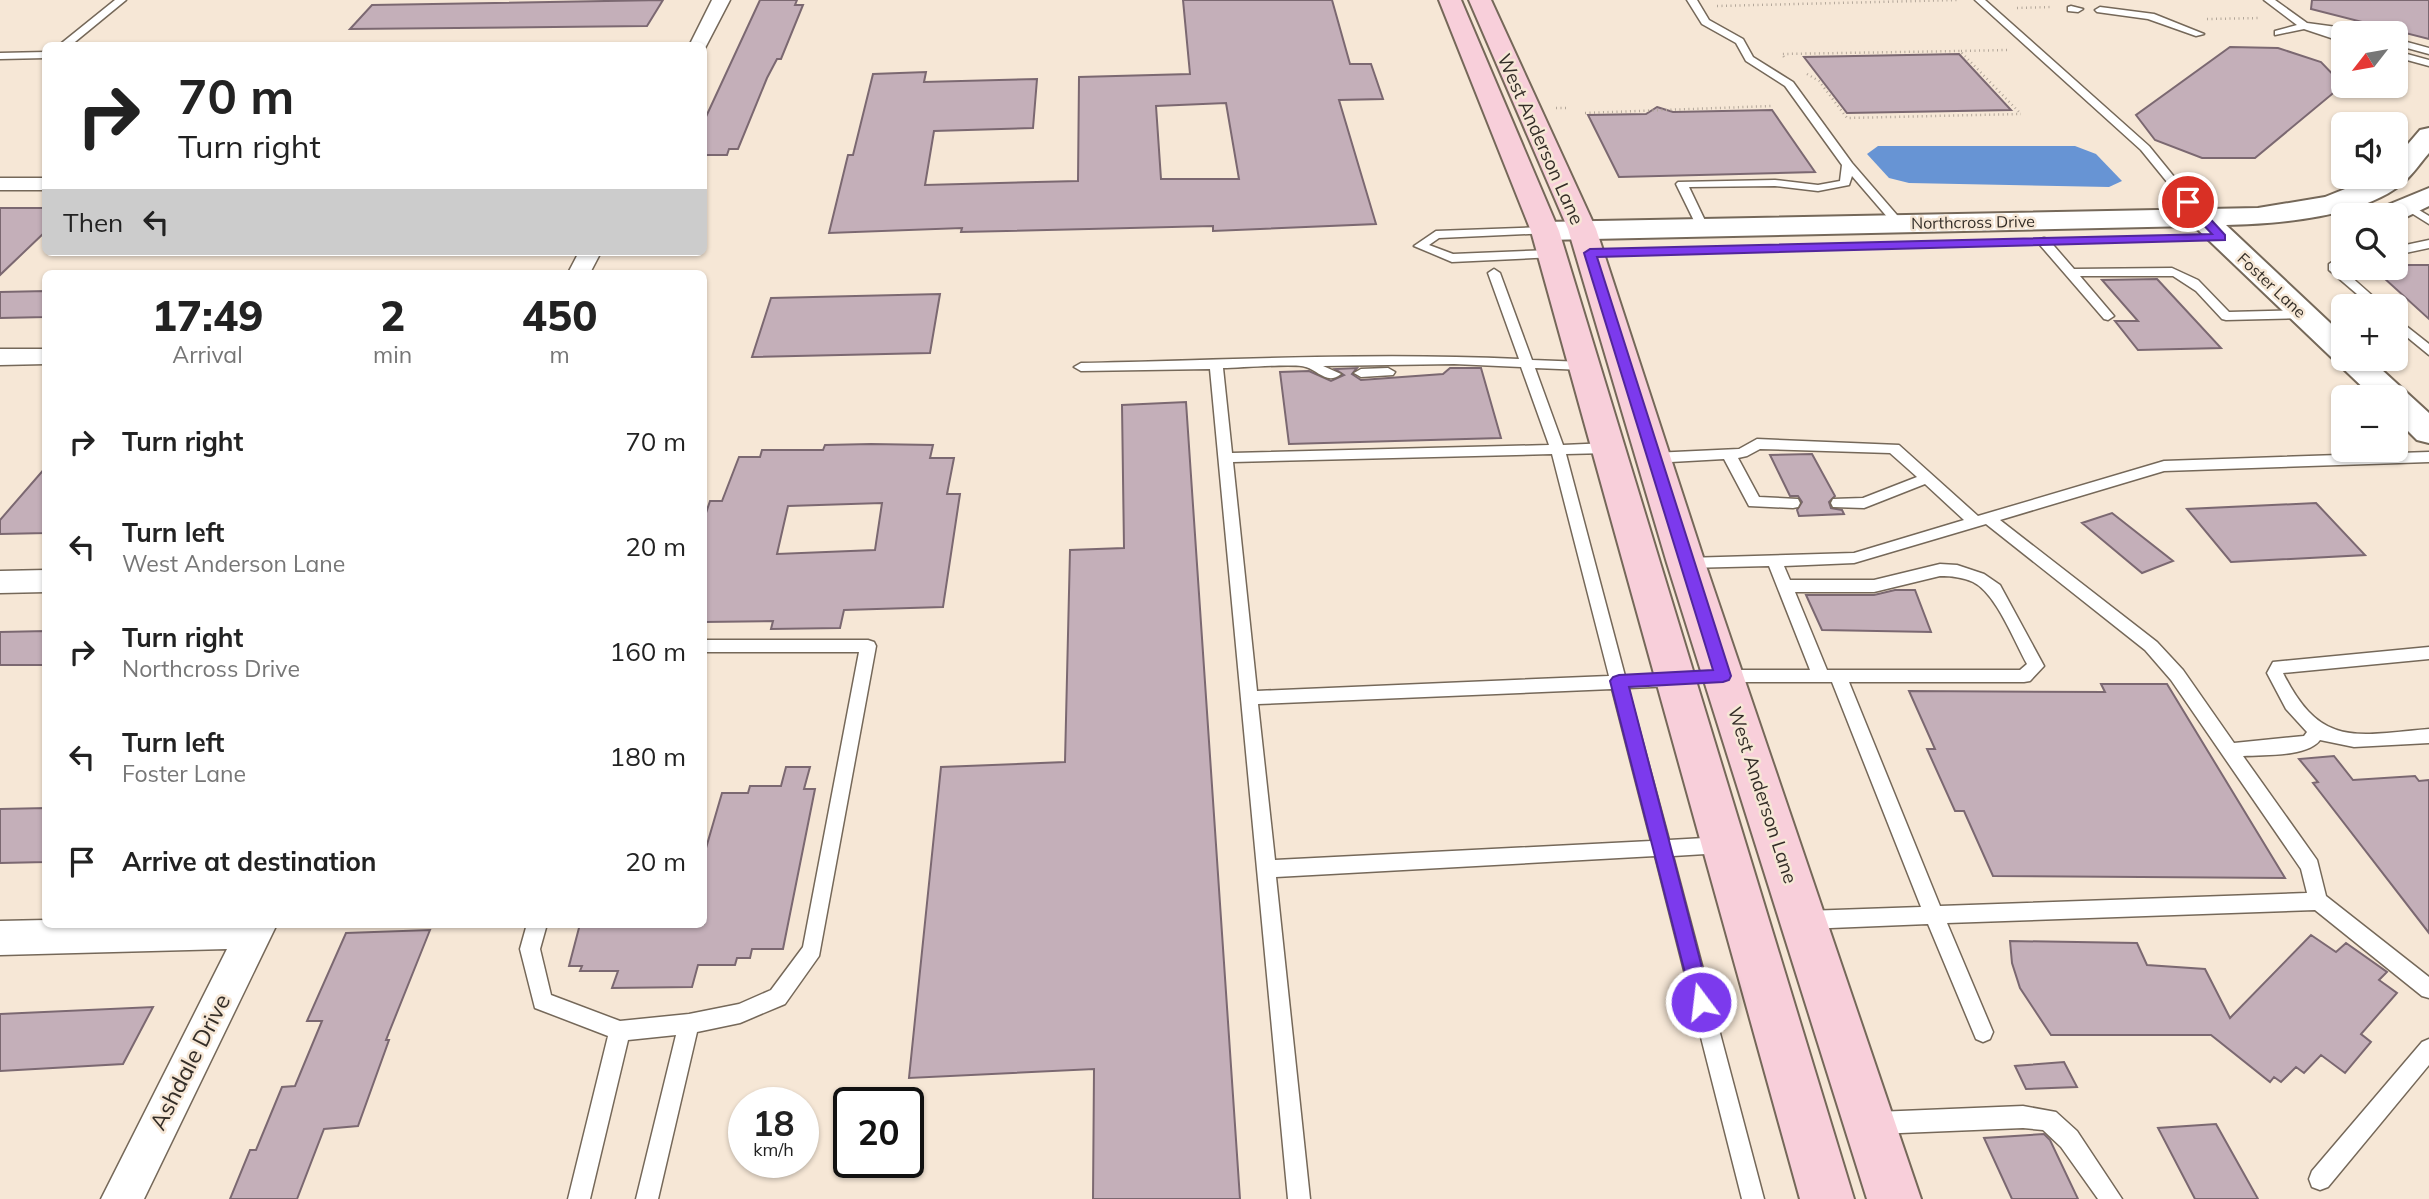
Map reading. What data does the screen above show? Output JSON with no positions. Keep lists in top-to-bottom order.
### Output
{
  "streets": {
    "main road": ["West Anderson Lane"],
    "street": ["Northcross Drive", "Foster Lane", "Ashdale Drive"]
  },
  "crossings": [
    ["West Anderson Lane", "Northcross Drive"],
    ["Northcross Drive", "Foster Lane"]
  ],
  "north": "bottom left",
  "page": {
    "map_buttons": ["+", "−"],
    "turn": ["70 m", "Turn right"],
    "then": "Then",
    "eta": [
      "17:49",
      "Arrival",
      "2",
      "min",
      "450",
      "m"
    ],
    "list": [
      {
        "name": "Turn right",
        "value": "70 m"
      },
      {
        "name": "Turn left",
        "note": "West Anderson Lane",
        "value": "20 m"
      },
      {
        "name": "Turn right",
        "note": "Northcross Drive",
        "value": "160 m"
      },
      {
        "name": "Turn left",
        "note": "Foster Lane",
        "value": "180 m"
      },
      {
        "name": "Arrive at destination",
        "value": "20 m"
      }
    ],
    "speed": "18 km/h",
    "limit": "20"
  }
}
